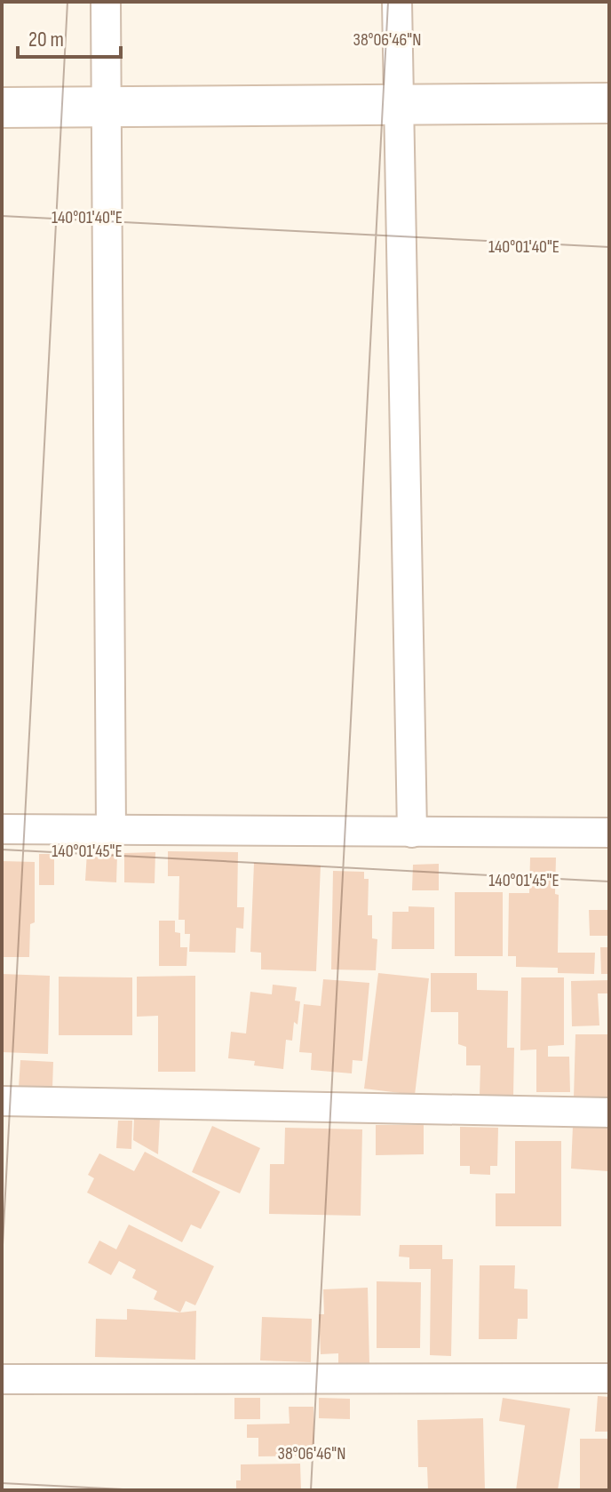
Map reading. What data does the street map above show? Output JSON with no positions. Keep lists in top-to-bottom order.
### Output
{
  "scale_bar": "20 m",
  "coordinates": ["38°06'46\"N", "140°01'40\"E", "140°01'45\"E"]
}
